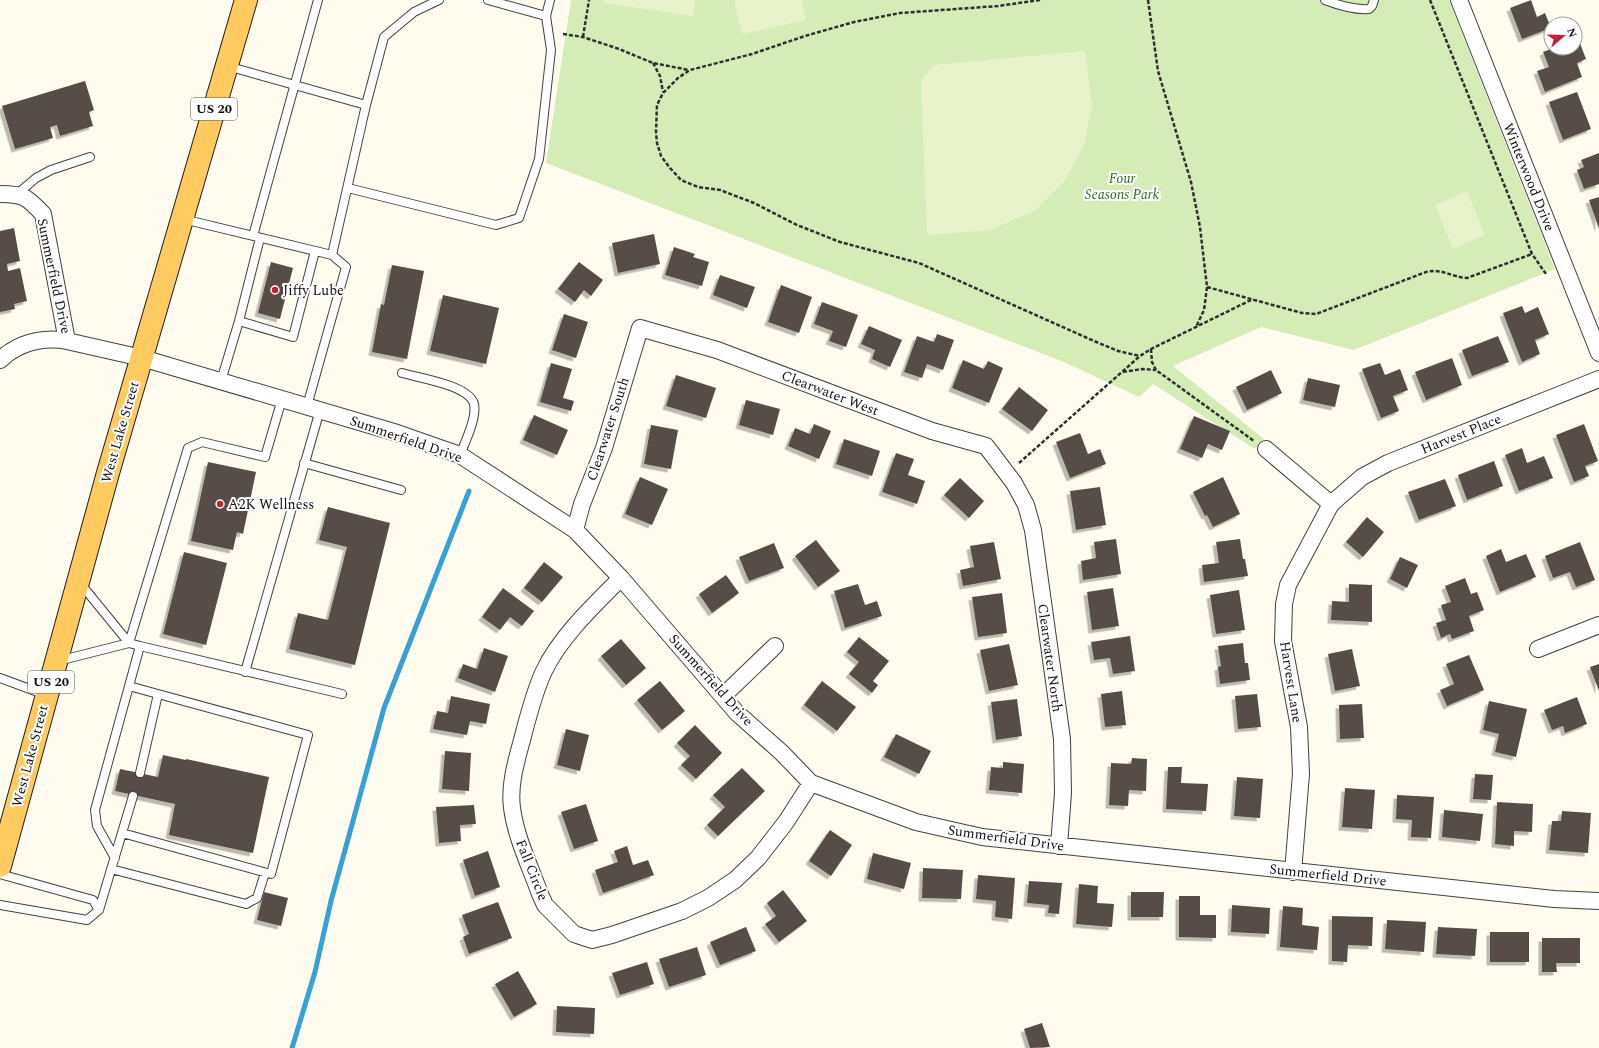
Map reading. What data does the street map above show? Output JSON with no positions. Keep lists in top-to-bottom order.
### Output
{
  "streets": {
    "main road": ["US 20", "West Lake Street"],
    "street": [
      "Winterwood Drive",
      "Summerfield Drive",
      "Clearwater West",
      "Clearwater South",
      "Harvest Place",
      "Clearwater North",
      "Harvest Lane",
      "Fall Circle"
    ]
  },
  "crossings": [
    ["Summerfield Drive", "Clearwater South"],
    ["Summerfield Drive", "West Lake Street"],
    ["Summerfield Drive", "Clearwater North"],
    ["Summerfield Drive", "Harvest Lane"],
    ["Summerfield Drive", "Fall Circle"],
    ["Clearwater West", "Clearwater South"],
    ["Clearwater West", "Clearwater North"],
    ["Harvest Place", "Harvest Lane"]
  ],
  "parks": ["Four Seasons Park"],
  "places": ["Jiffy Lube", "A2K Wellness"],
  "north": "right"
}
